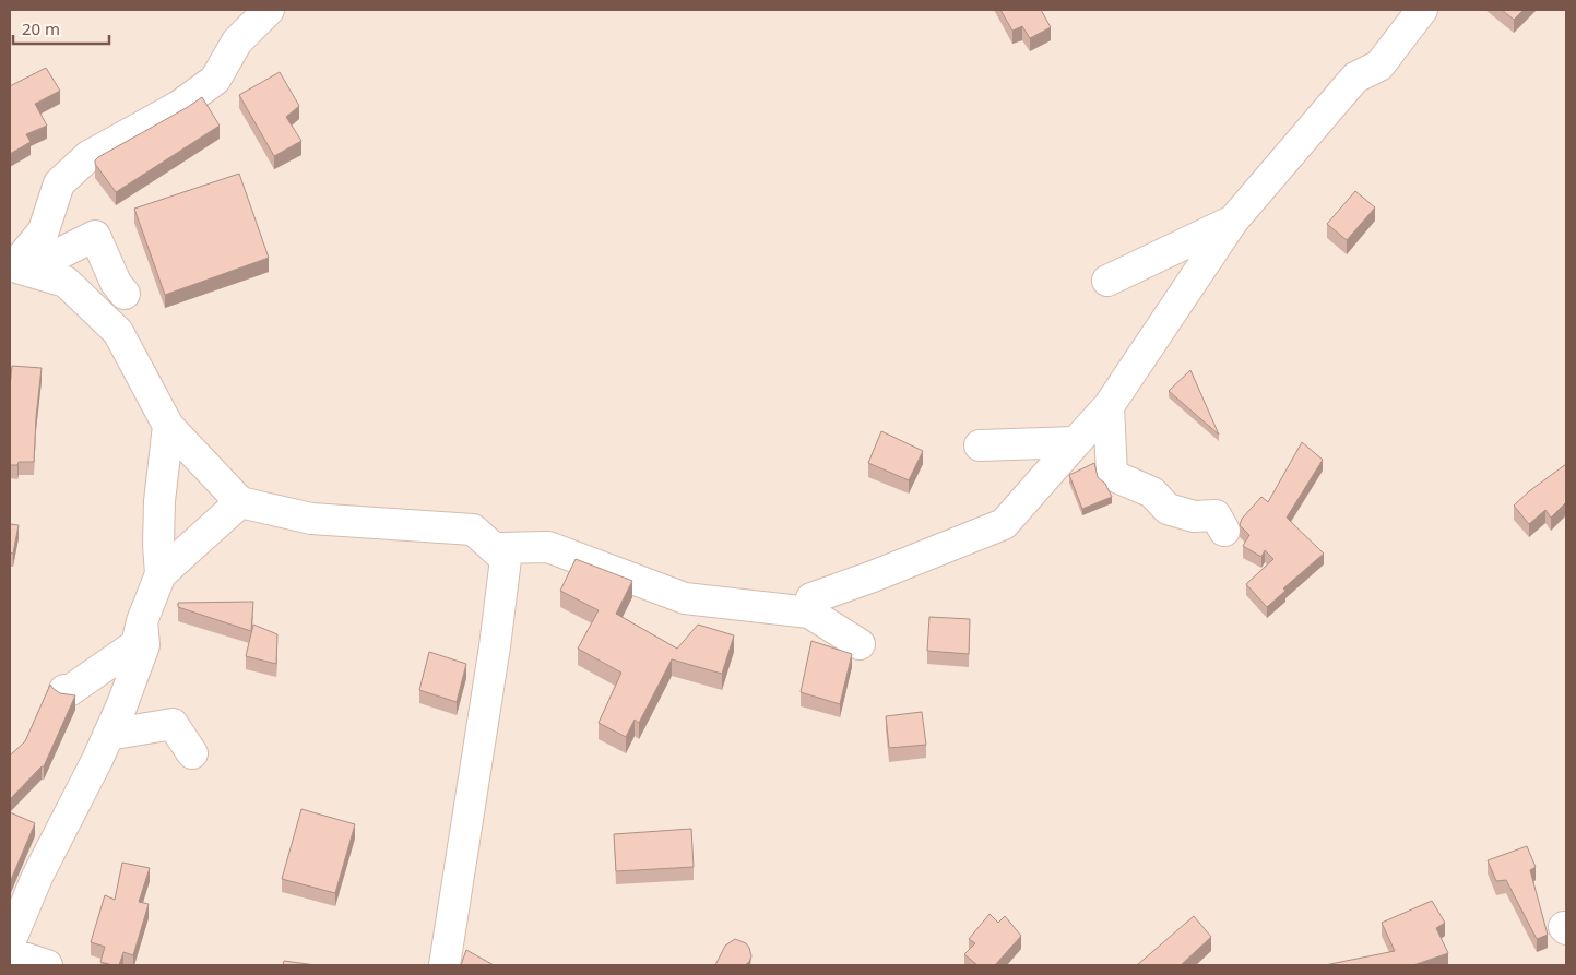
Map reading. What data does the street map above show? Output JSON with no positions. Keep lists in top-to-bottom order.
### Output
{
  "scale_bar": "20 m"
}
